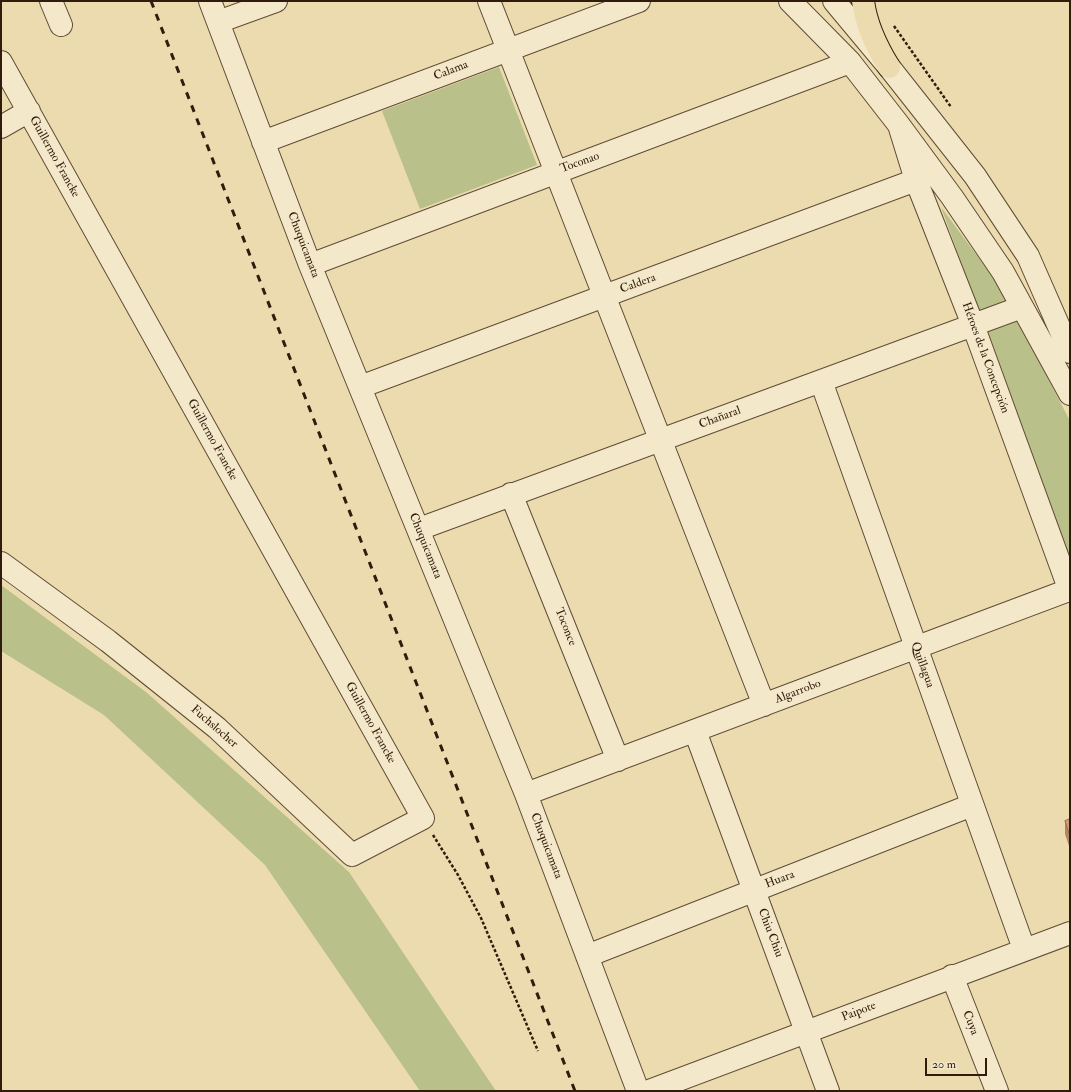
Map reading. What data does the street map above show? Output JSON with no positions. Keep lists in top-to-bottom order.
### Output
{
  "streets": {
    "street": [
      "Calama",
      "Guillermo Francke",
      "Toconao",
      "Chuquicamata",
      "Caldera",
      "Héroes de la Concepción",
      "Chañaral",
      "Toconce",
      "Quillagua",
      "Algarrobo",
      "Fuchslocher",
      "Huara",
      "Chiu Chiu",
      "Paipote",
      "Cuya"
    ]
  },
  "crossings": [
    ["Calama", "Chuquicamata"],
    ["Guillermo Francke", "Fuchslocher"],
    ["Toconao", "Chuquicamata"],
    ["Toconao", "Héroes de la Concepción"],
    ["Chuquicamata", "Caldera"],
    ["Chuquicamata", "Chañaral"],
    ["Chuquicamata", "Algarrobo"],
    ["Chuquicamata", "Huara"],
    ["Caldera", "Héroes de la Concepción"],
    ["Héroes de la Concepción", "Chañaral"],
    ["Héroes de la Concepción", "Algarrobo"],
    ["Chañaral", "Toconce"],
    ["Chañaral", "Quillagua"],
    ["Toconce", "Algarrobo"],
    ["Quillagua", "Algarrobo"],
    ["Quillagua", "Huara"],
    ["Quillagua", "Paipote"],
    ["Algarrobo", "Chiu Chiu"],
    ["Huara", "Chiu Chiu"],
    ["Chiu Chiu", "Paipote"],
    ["Paipote", "Cuya"]
  ],
  "scale_bar": "20 m"
}
